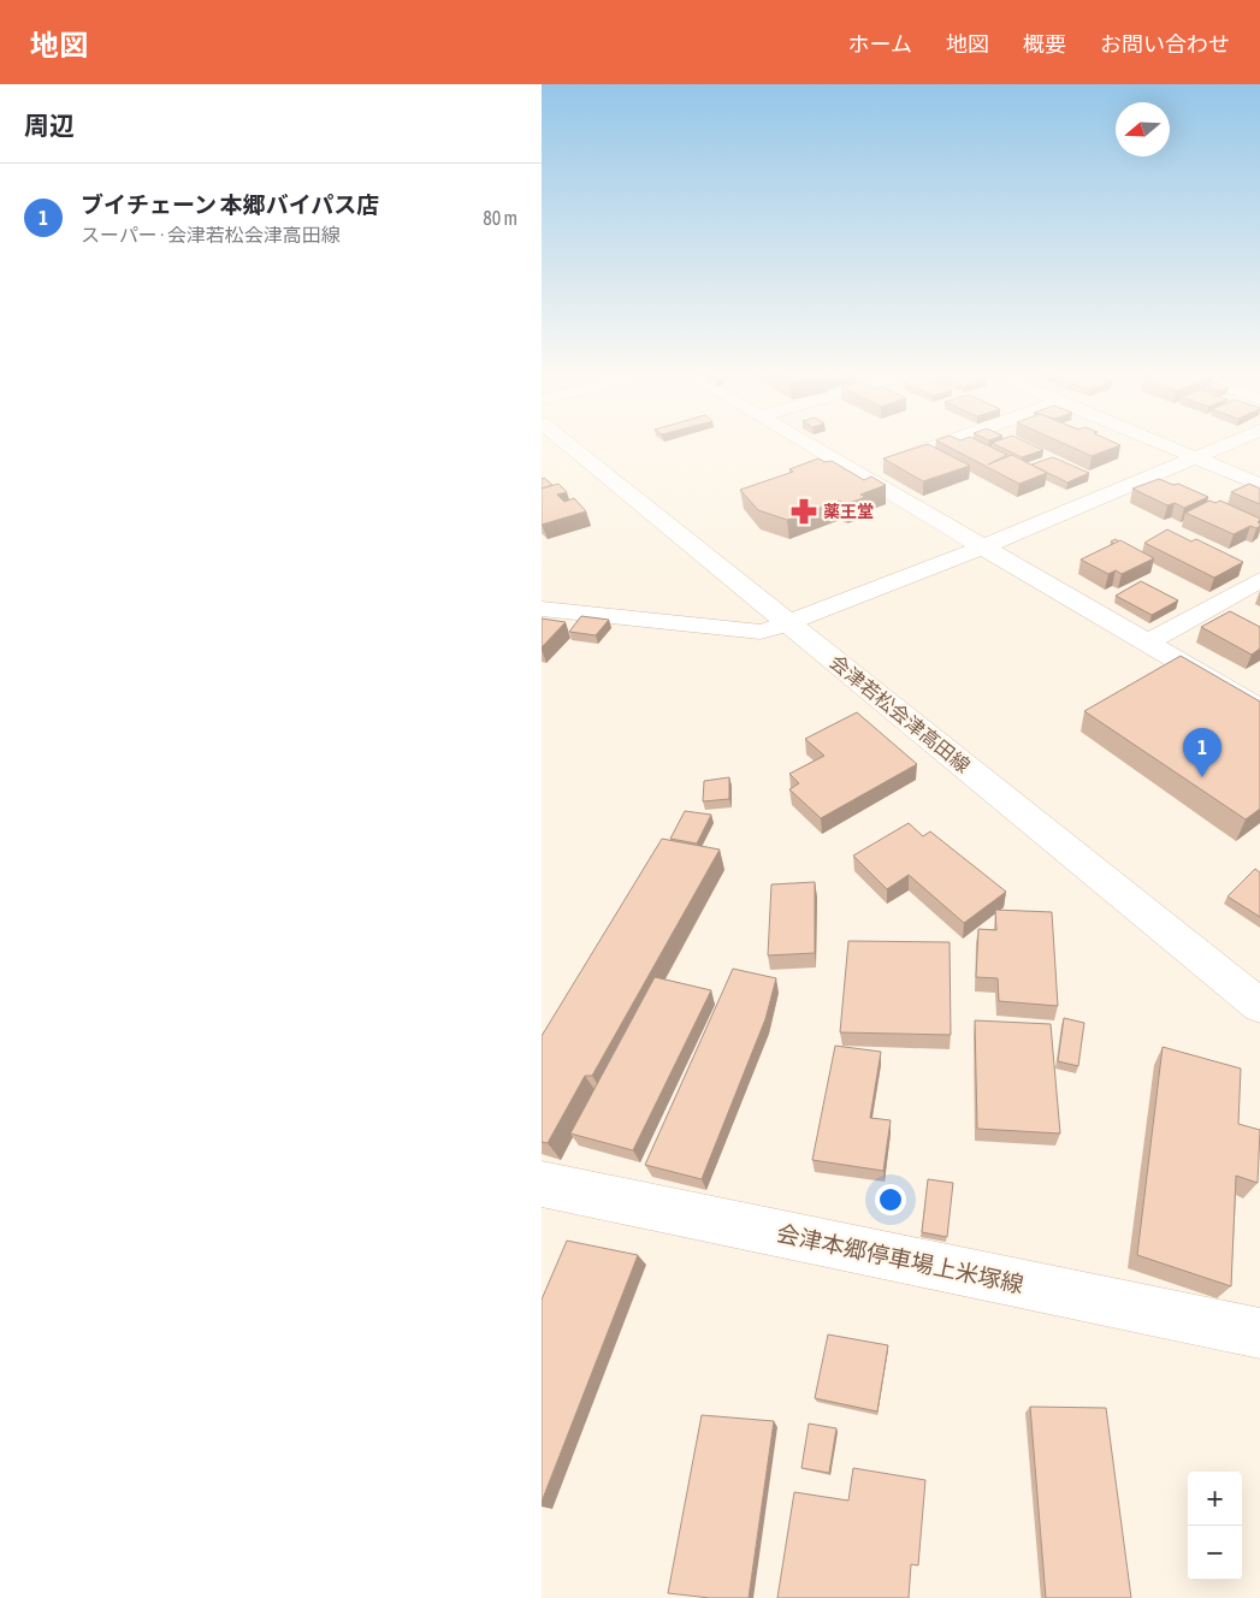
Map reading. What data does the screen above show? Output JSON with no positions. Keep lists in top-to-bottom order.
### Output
{
  "streets": {
    "street": ["会津若松会津高田線", "会津本郷停車場上米塚線"]
  },
  "places": {
    "pharmacy": ["薬王堂"]
  },
  "north": "left",
  "page": {
    "header": "地図",
    "nav": [
      "ホーム",
      "地図",
      "概要",
      "お問い合わせ"
    ],
    "heading": "周辺",
    "list": [
      {
        "mark": "1",
        "name": "ブイチェーン 本郷バイパス店",
        "note": "スーパー · 会津若松会津高田線",
        "value": "80 m"
      }
    ],
    "pins": "1",
    "map_buttons": ["+", "−"]
  }
}
